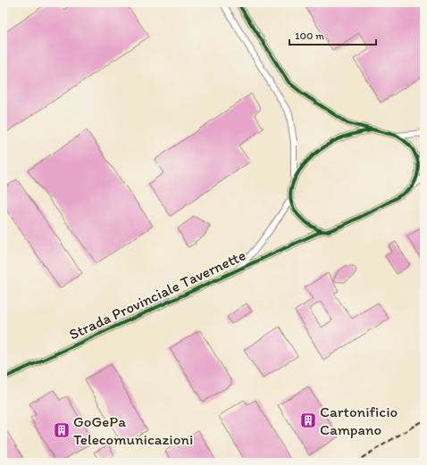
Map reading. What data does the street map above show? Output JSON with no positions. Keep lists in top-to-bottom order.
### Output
{
  "streets": {
    "street": ["Strada Provinciale Tavernette"]
  },
  "places": {
    "building": ["Cartonificio Campano", "GoGePa Telecomunicazioni"]
  },
  "scale_bar": "100 m"
}
